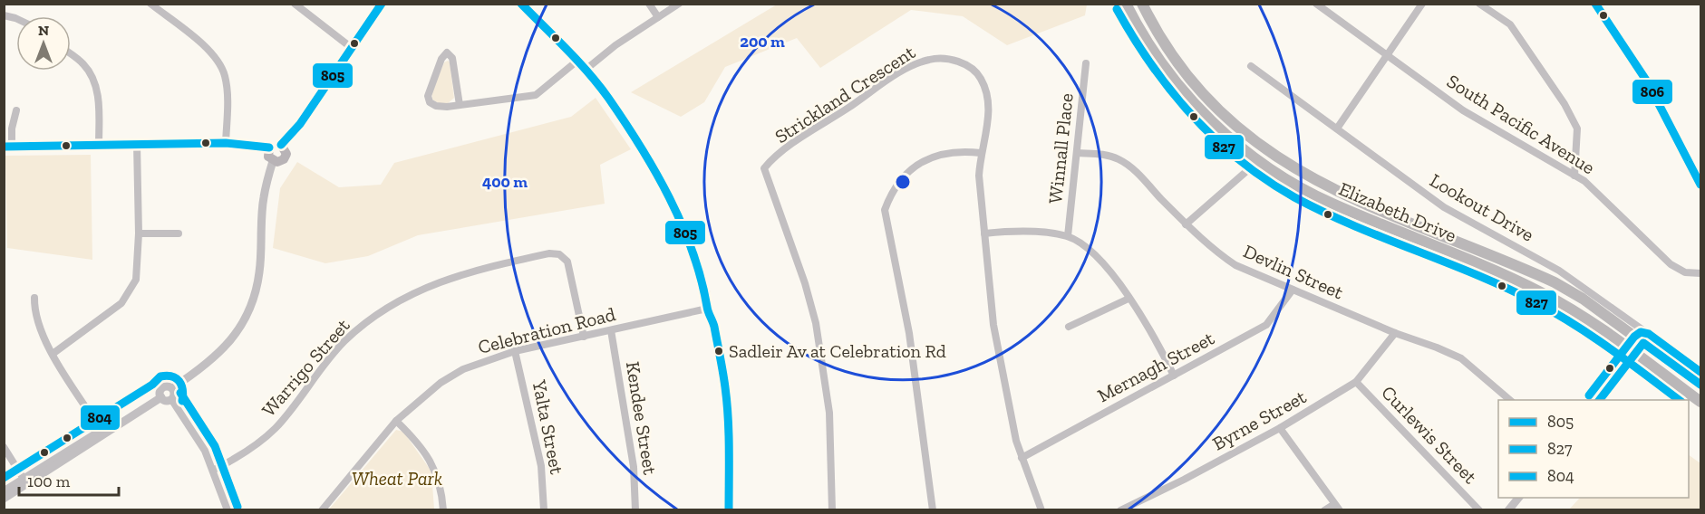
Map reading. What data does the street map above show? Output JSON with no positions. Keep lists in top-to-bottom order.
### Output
{
  "streets": {
    "main road": ["Elizabeth Drive"],
    "street": [
      "Strickland Crescent",
      "South Pacific Avenue",
      "Winnall Place",
      "Lookout Drive",
      "Devlin Street",
      "Celebration Road",
      "Mernagh Street",
      "Warrigo Street",
      "Kendee Street",
      "Byrne Street",
      "Yalta Street",
      "Curlewis Street"
    ]
  },
  "crossings": [
    ["Strickland Crescent", "Mernagh Street"],
    ["Winnall Place", "Devlin Street"],
    ["Devlin Street", "Mernagh Street"],
    ["Devlin Street", "Byrne Street"],
    ["Celebration Road", "Warrigo Street"],
    ["Celebration Road", "Kendee Street"],
    ["Celebration Road", "Yalta Street"],
    ["Byrne Street", "Curlewis Street"]
  ],
  "parks": ["Wheat Park"],
  "places": ["Sadleir Av at Celebration Rd"],
  "lines": [
    "transit line 805",
    "transit line 806",
    "transit line 827",
    "transit line 804"
  ],
  "legend": ["805", "827", "804"],
  "scale_bar": "100 m",
  "north": "top",
  "rings": ["200 m", "400 m"]
}
